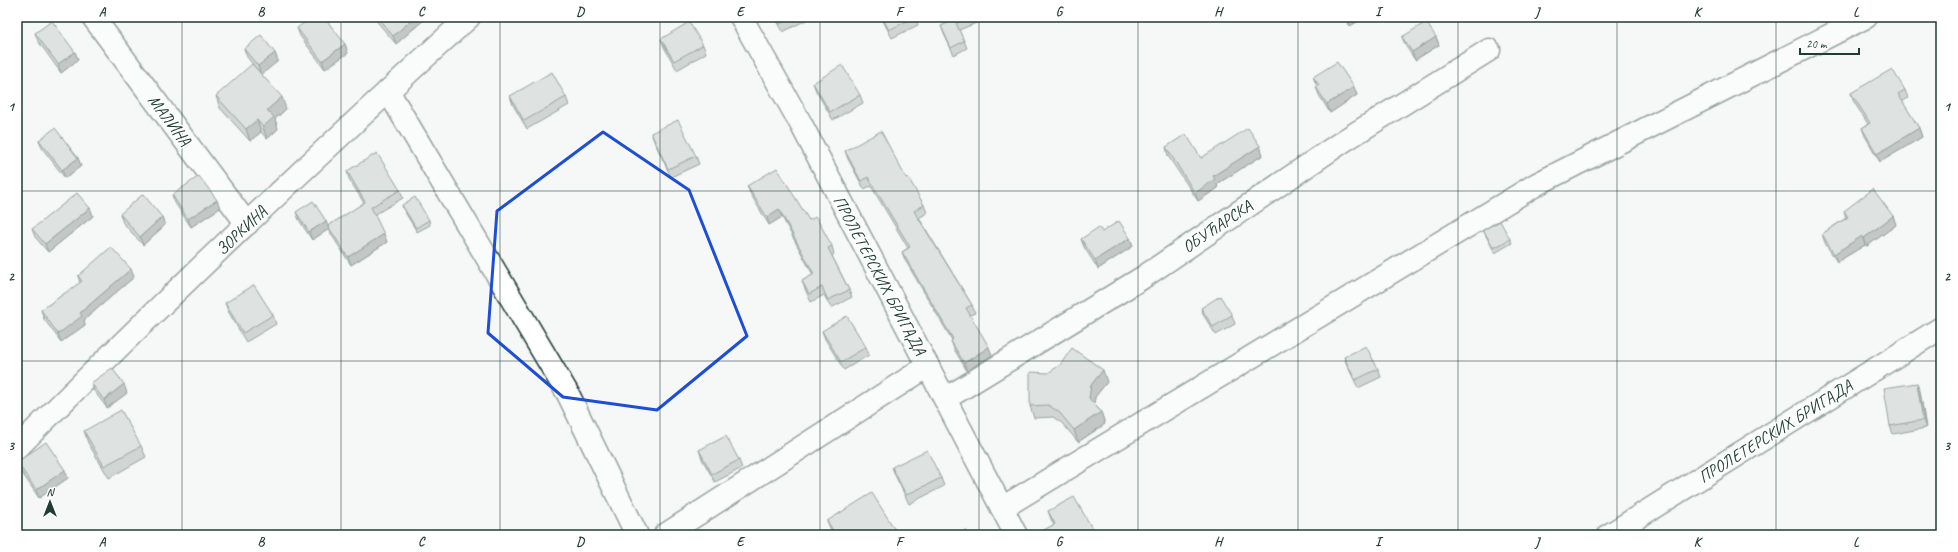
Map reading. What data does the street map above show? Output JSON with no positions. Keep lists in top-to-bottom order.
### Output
{
  "streets": {
    "street": [
      "МАЛИНА",
      "ОБУЋАРСКА",
      "ЗОРКИНА",
      "ПРОЛЕТЕРСКИХ БРИГАДА"
    ]
  },
  "crossings": [
    ["МАЛИНА", "ЗОРКИНА"],
    ["ОБУЋАРСКА", "ПРОЛЕТЕРСКИХ БРИГАДА"]
  ],
  "scale_bar": "20 m",
  "north": "top",
  "grid": {
    "columns": [
      "A",
      "B",
      "C",
      "D",
      "E",
      "F",
      "G",
      "H",
      "I",
      "J",
      "K",
      "L"
    ],
    "rows": ["1", "2", "3"]
  }
}
